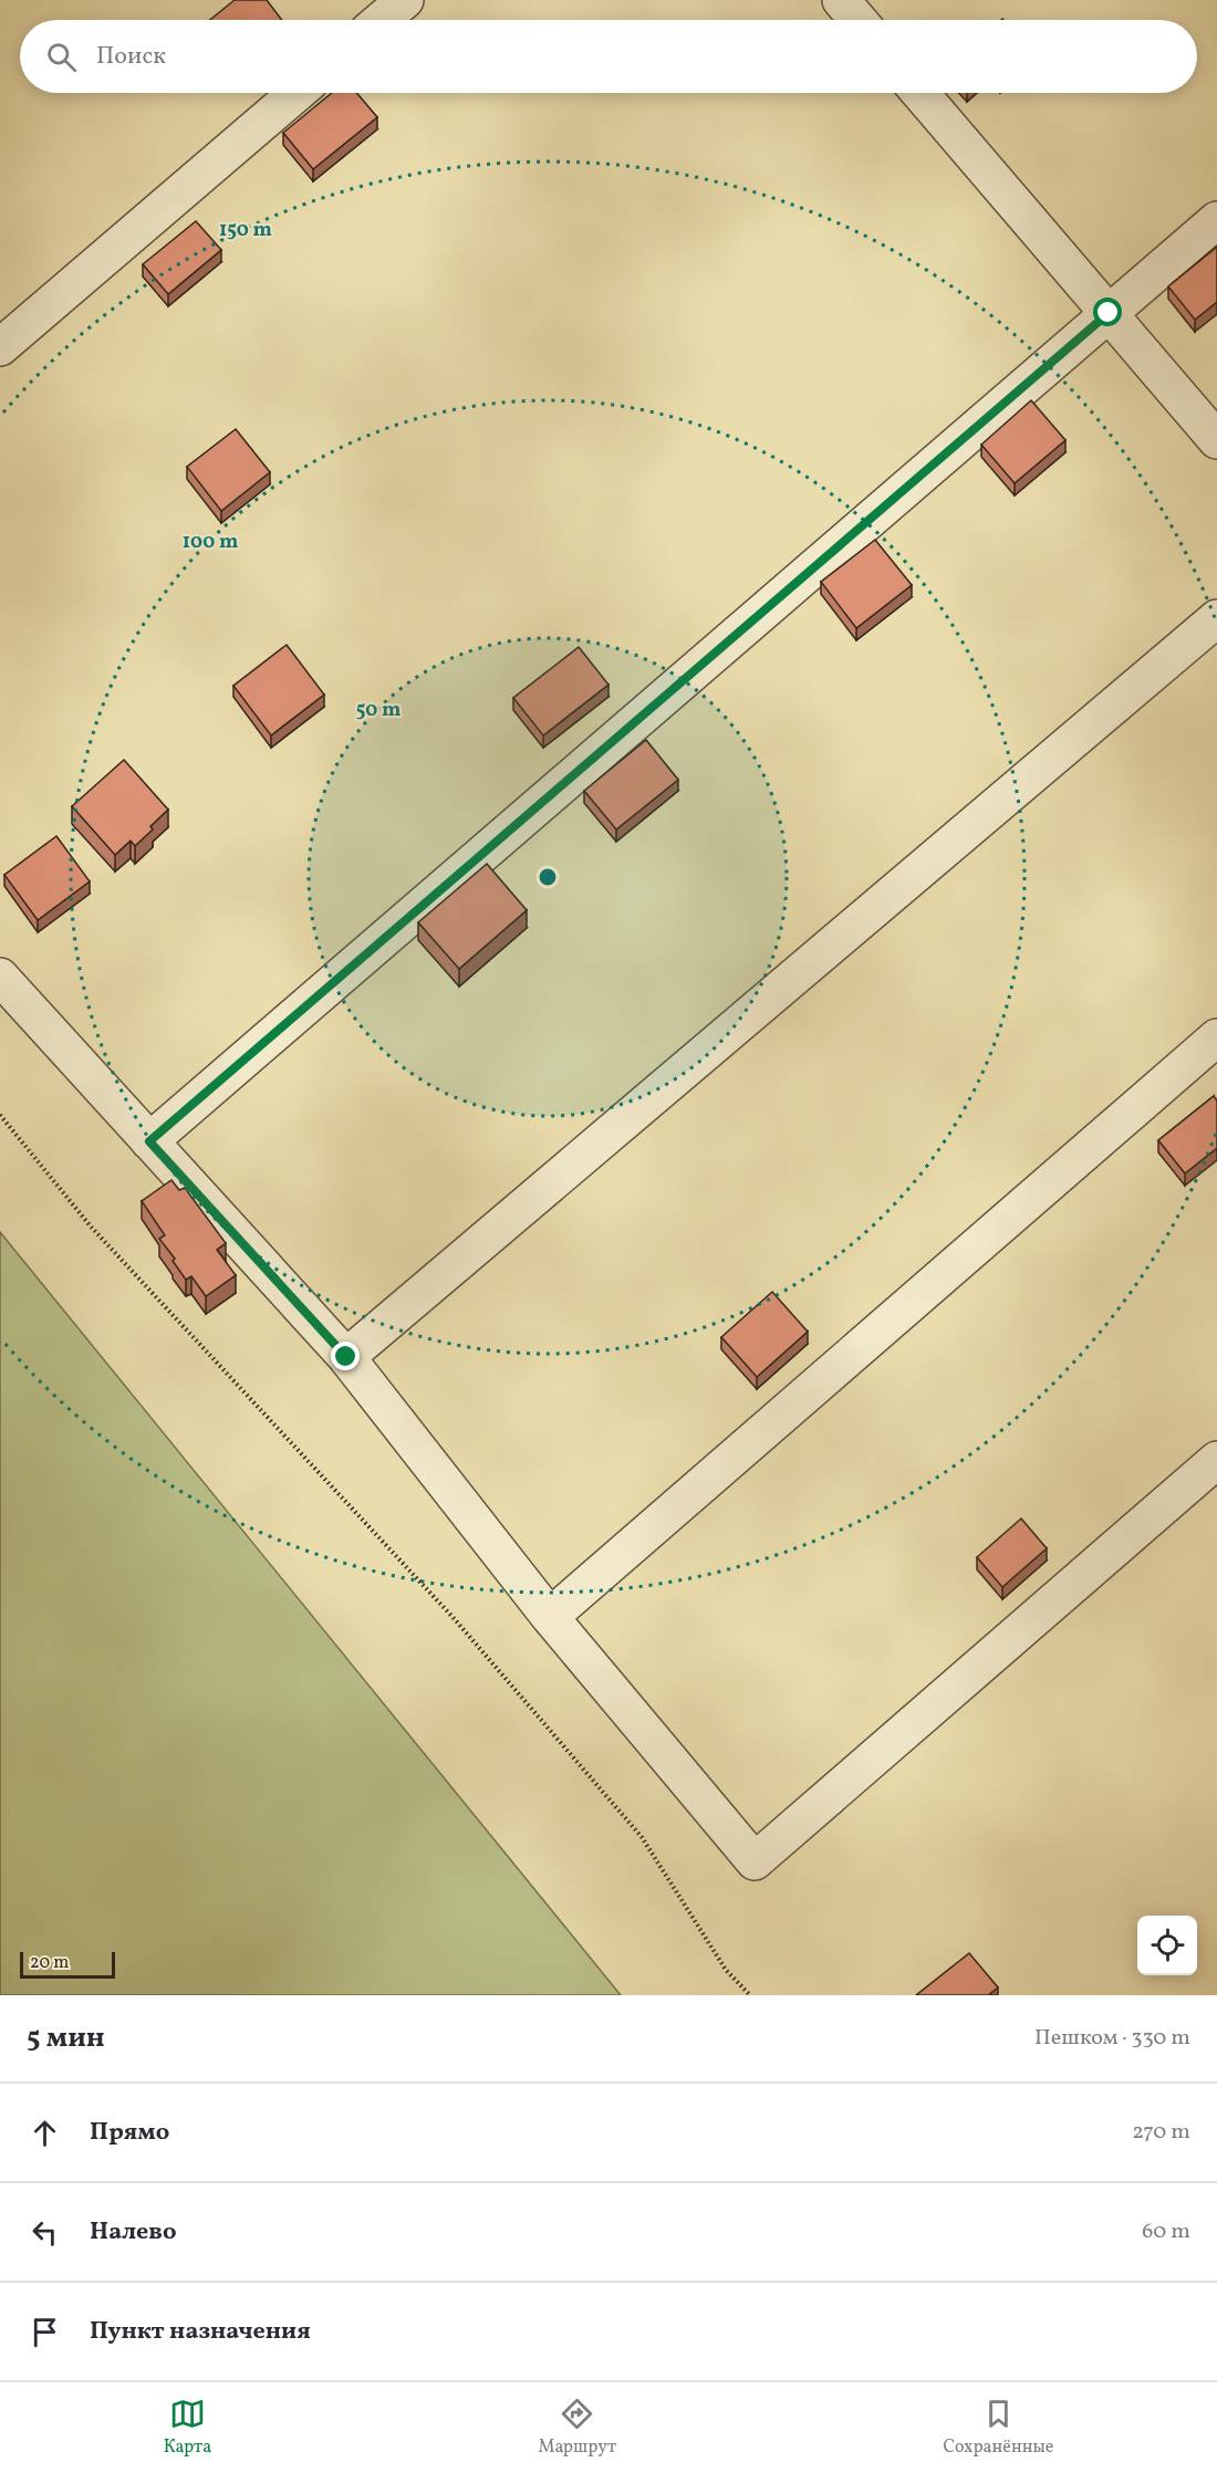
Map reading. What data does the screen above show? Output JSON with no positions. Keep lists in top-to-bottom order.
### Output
{
  "scale_bar": "20 m",
  "page": {
    "search": "Поиск",
    "scale": "20 m",
    "heading": ["5 мин", "Пешком · 330 m"],
    "list": [
      ["Прямо", "270 m"],
      ["Налево", "60 m"],
      "Пункт назначения"
    ],
    "nav": ["Карта", "Маршрут", "Сохранённые"]
  },
  "rings": ["150 m", "100 m", "50 m"]
}
